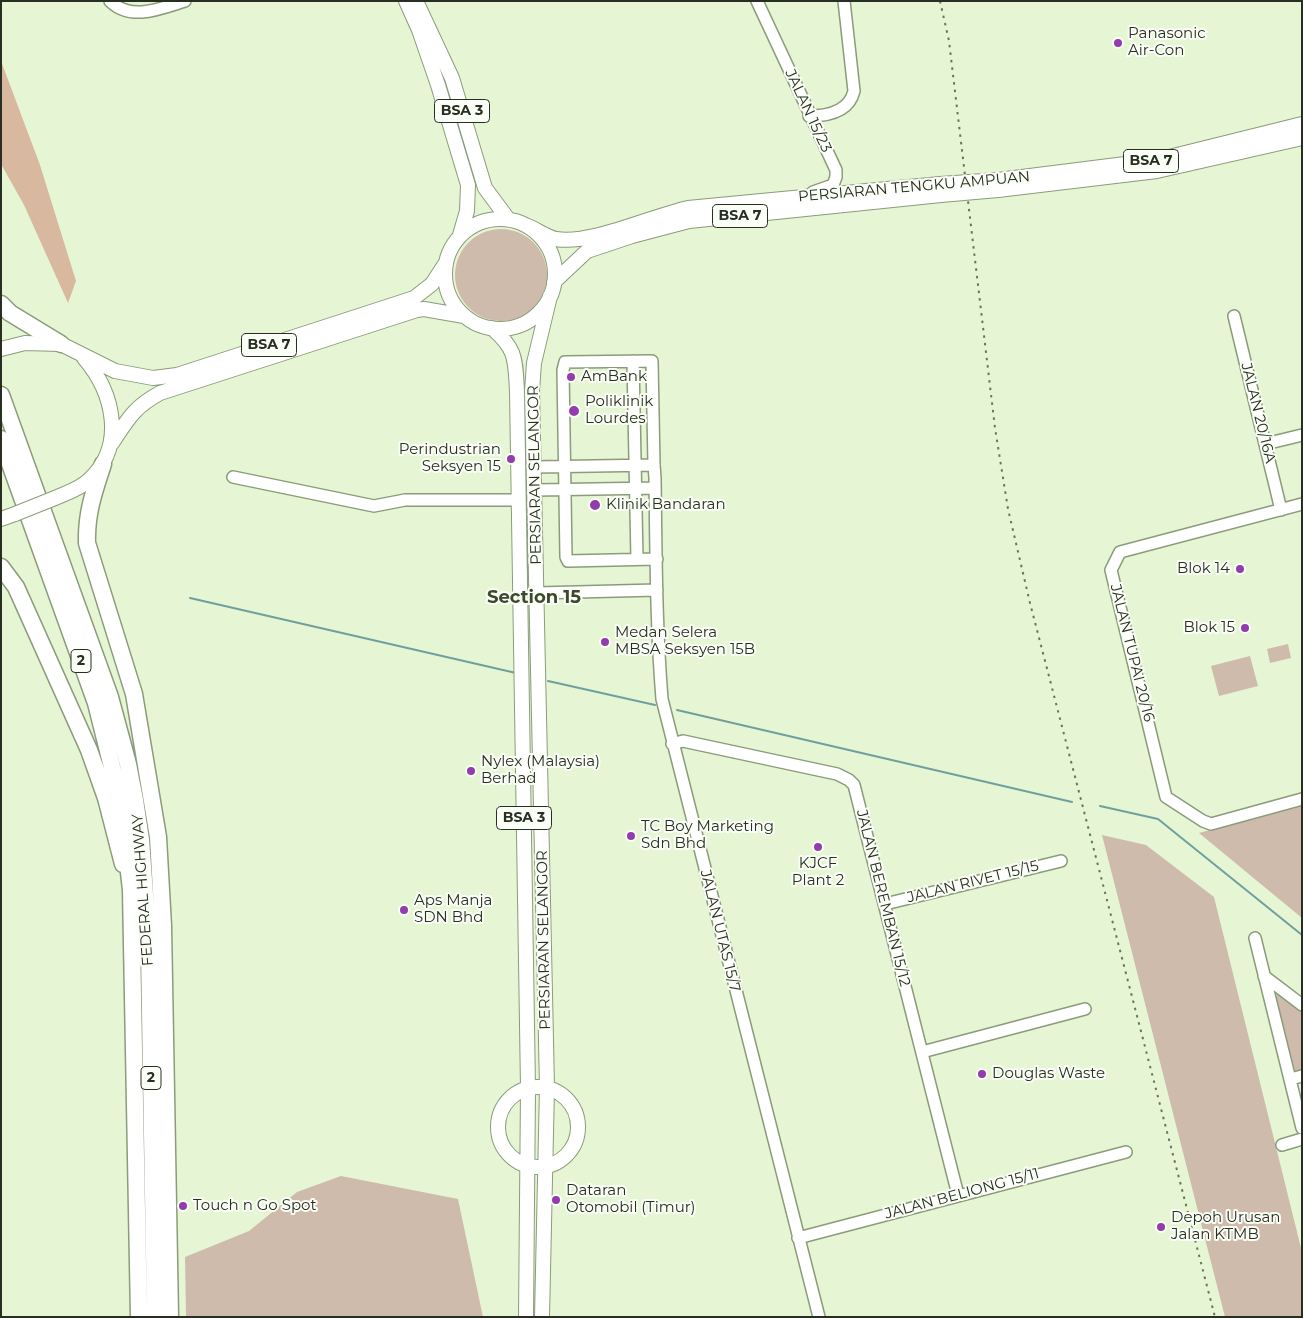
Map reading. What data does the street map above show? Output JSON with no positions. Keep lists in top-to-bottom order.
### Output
{
  "streets": {
    "highway": ["2", "FEDERAL HIGHWAY"],
    "main road": [
      "BSA 3",
      "BSA 7",
      "PERSIARAN TENGKU AMPUAN",
      "PERSIARAN SELANGOR"
    ],
    "street": [
      "JALAN 15/23",
      "JALAN 20/16A",
      "JALAN TUPAI 20/16",
      "JALAN RIVET 15/15",
      "JALAN BEREMBAN 15/12",
      "JALAN UTAS 15/7",
      "JALAN BELIONG 15/11"
    ]
  },
  "crossings": [
    ["BSA 3", "BSA 7"],
    ["BSA 3", "PERSIARAN TENGKU AMPUAN"],
    ["BSA 3", "PERSIARAN SELANGOR"],
    ["JALAN 15/23", "PERSIARAN TENGKU AMPUAN"],
    ["BSA 7", "PERSIARAN TENGKU AMPUAN"],
    ["BSA 7", "PERSIARAN SELANGOR"],
    ["PERSIARAN TENGKU AMPUAN", "PERSIARAN SELANGOR"],
    ["JALAN 20/16A", "JALAN TUPAI 20/16"],
    ["JALAN RIVET 15/15", "JALAN BEREMBAN 15/12"],
    ["JALAN BEREMBAN 15/12", "JALAN UTAS 15/7"],
    ["JALAN BEREMBAN 15/12", "JALAN BELIONG 15/11"],
    ["JALAN UTAS 15/7", "JALAN BELIONG 15/11"]
  ],
  "districts": ["Section 15"],
  "places": [
    "Panasonic Air-Con",
    "AmBank",
    "Poliklinik Lourdes",
    "Perindustrian Seksyen 15",
    "Klinik Bandaran",
    "Blok 14",
    "Blok 15",
    "Medan Selera MBSA Seksyen 15B",
    "Nylex (Malaysia) Berhad",
    "TC Boy Marketing Sdn Bhd",
    "KJCF Plant 2",
    "Aps Manja SDN Bhd",
    "Douglas Waste",
    "Dataran Otomobil (Timur)",
    "Touch n Go Spot",
    "Depoh Urusan Jalan KTMB"
  ]
}
